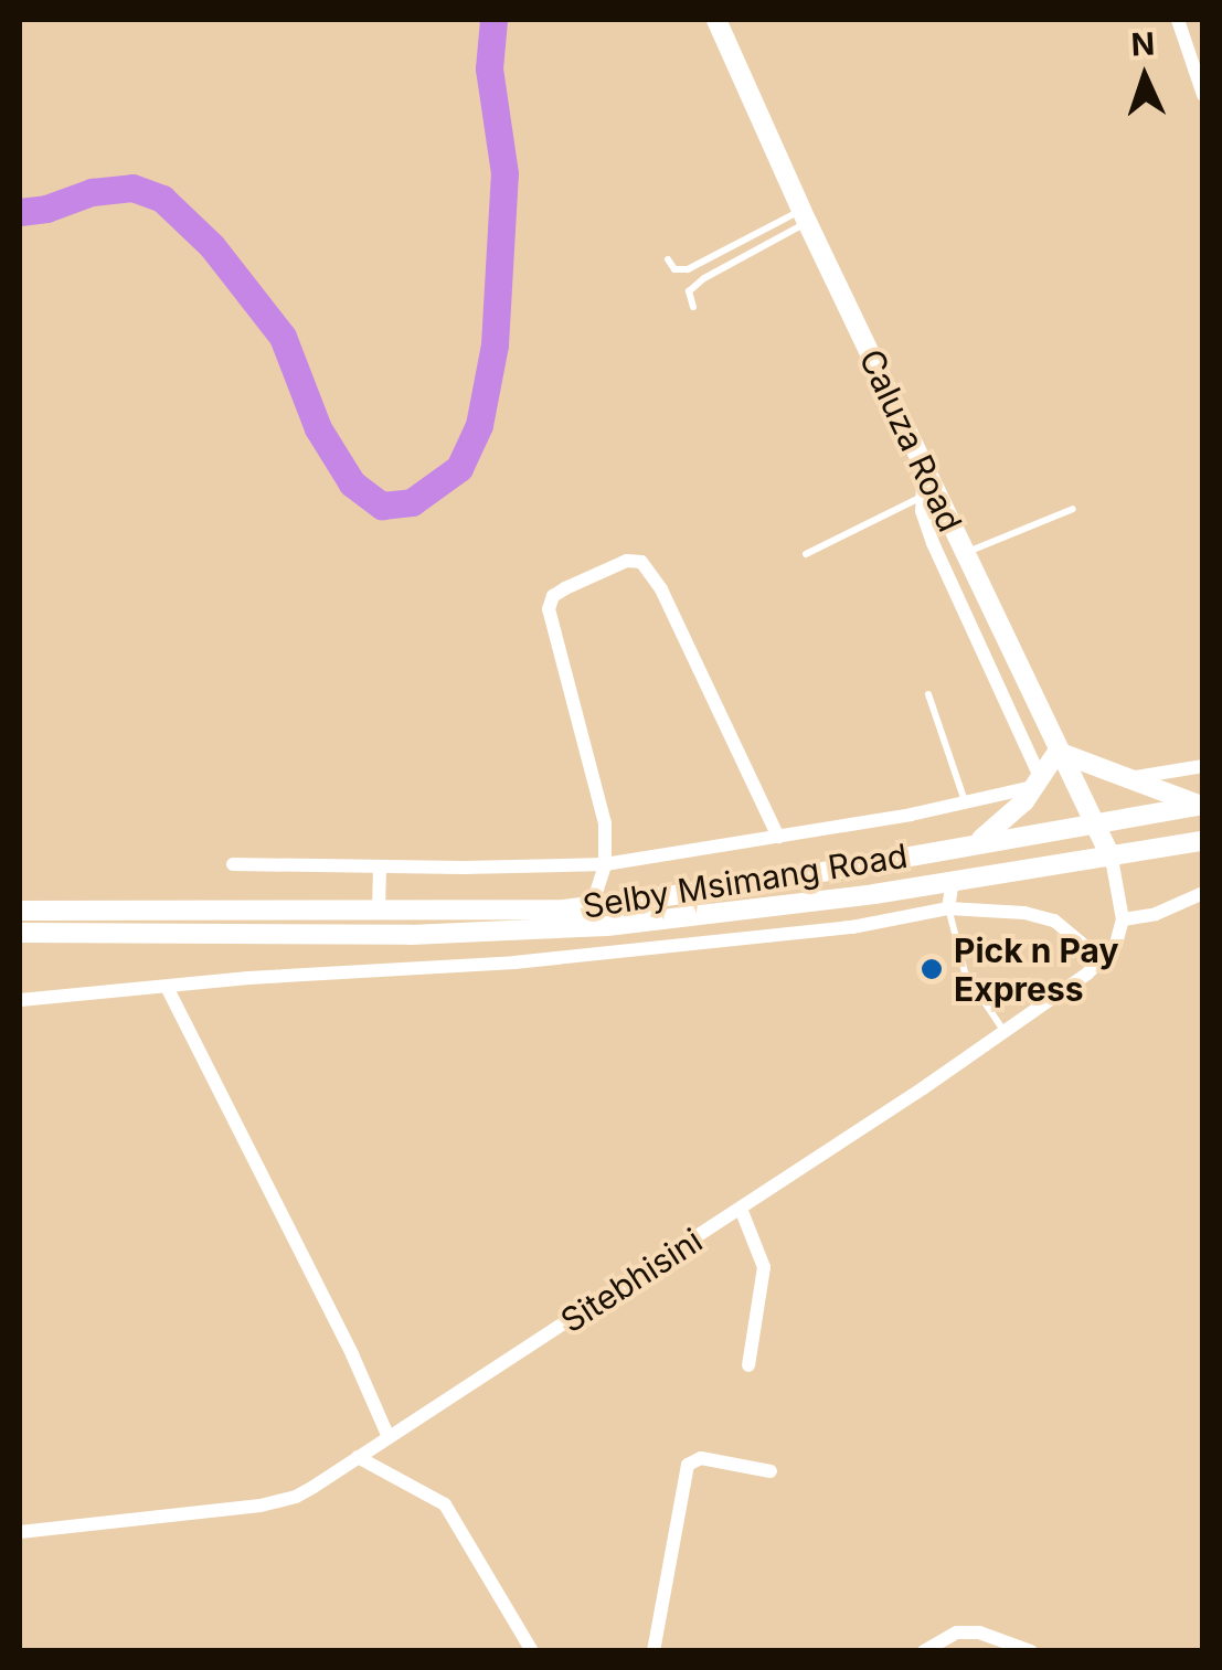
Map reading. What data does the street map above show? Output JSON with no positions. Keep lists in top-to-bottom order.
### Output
{
  "streets": {
    "main road": ["Caluza Road", "Selby Msimang Road"],
    "street": ["Sitebhisini"]
  },
  "crossings": [
    ["Caluza Road", "Selby Msimang Road"]
  ],
  "places": ["Pick n Pay Express"],
  "north": "top"
}
